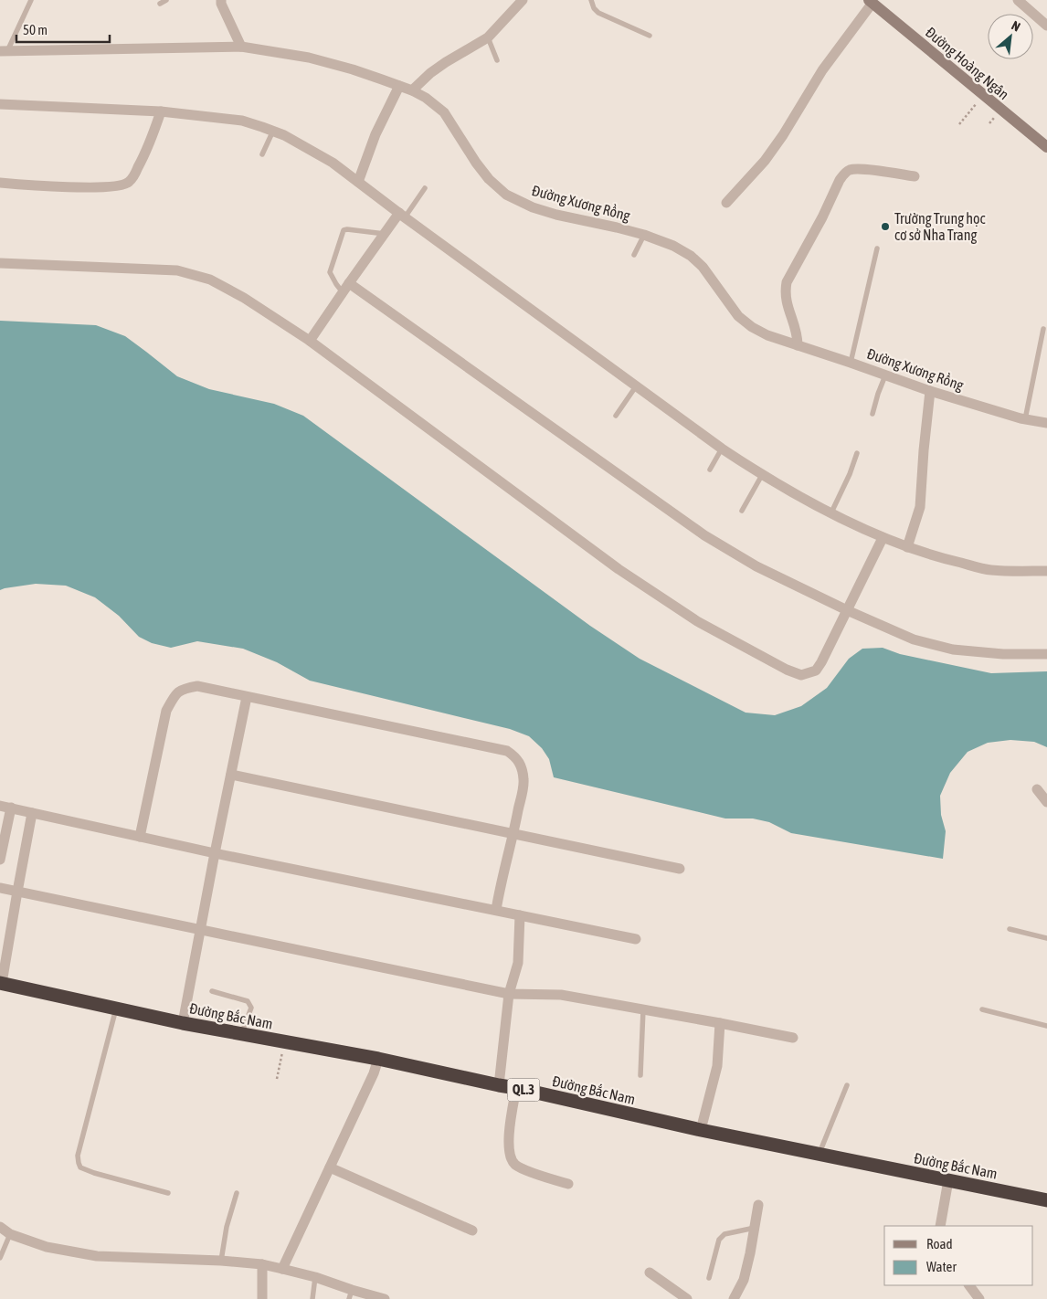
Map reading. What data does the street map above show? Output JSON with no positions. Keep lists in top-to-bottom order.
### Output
{
  "streets": {
    "highway": ["Đường Bắc Nam", "QL.3"],
    "street": ["Đường Hoàng Ngân", "Đường Xương Rồng"]
  },
  "places": ["Trường Trung học cơ sở Nha Trang"],
  "legend": ["Road", "Water"],
  "scale_bar": "50 m",
  "north": "top right"
}
